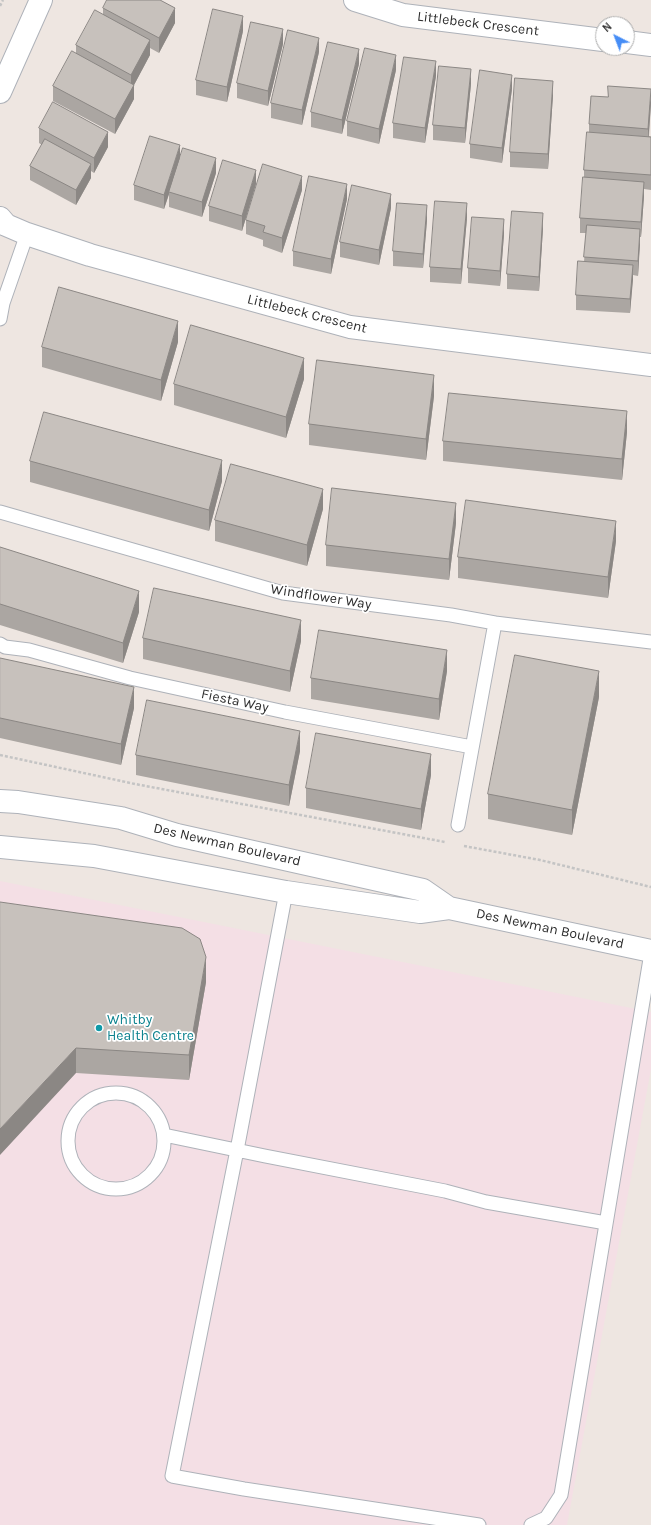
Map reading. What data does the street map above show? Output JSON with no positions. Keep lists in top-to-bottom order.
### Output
{
  "streets": {
    "street": ["Littlebeck Crescent", "Des Newman Boulevard"],
    "lane": ["Windflower Way", "Fiesta Way"]
  },
  "places": ["Whitby Health Centre"],
  "north": "top left"
}
